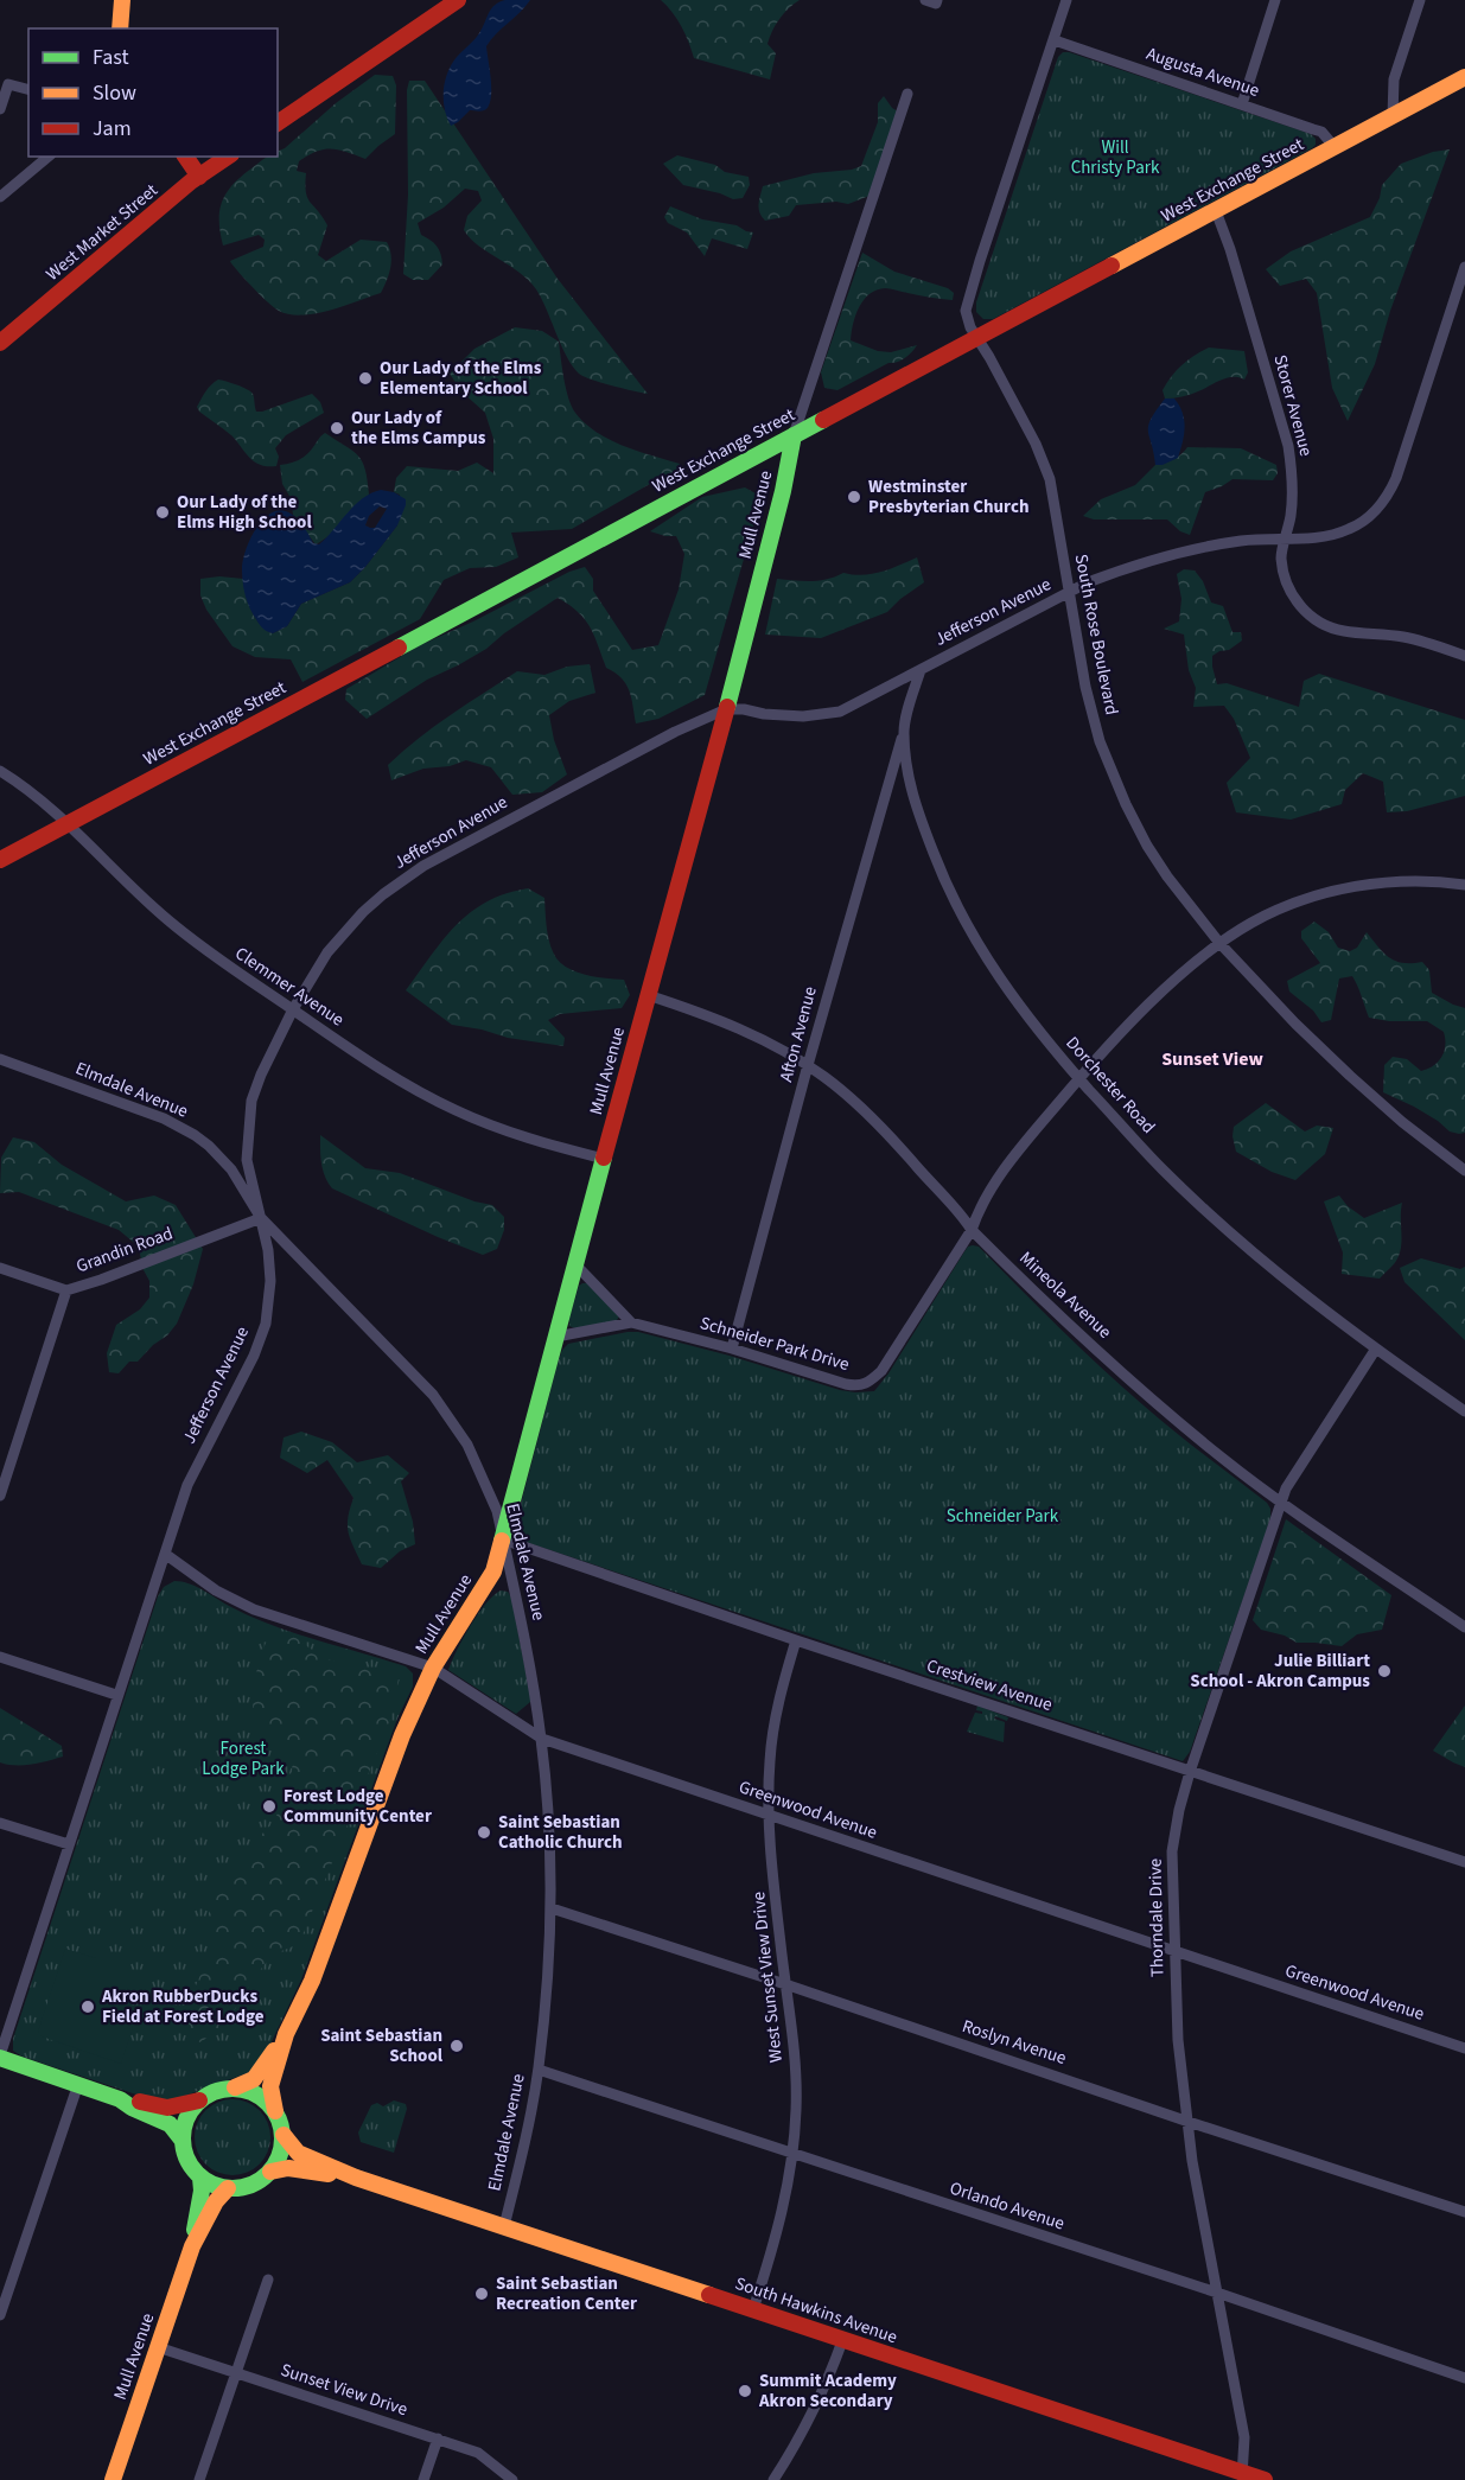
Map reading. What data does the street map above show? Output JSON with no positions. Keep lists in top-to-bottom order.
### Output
{
  "streets": {
    "main road": [
      "West Exchange Street",
      "West Market Street",
      "Mull Avenue",
      "South Hawkins Avenue"
    ],
    "street": [
      "Augusta Avenue",
      "Storer Avenue",
      "Jefferson Avenue",
      "South Rose Boulevard",
      "Clemmer Avenue",
      "Afton Avenue",
      "Dorchester Road",
      "Elmdale Avenue",
      "Grandin Road",
      "Mineola Avenue",
      "Schneider Park Drive",
      "Crestview Avenue",
      "Greenwood Avenue",
      "Thorndale Drive",
      "West Sunset View Drive",
      "Roslyn Avenue",
      "Orlando Avenue",
      "Sunset View Drive"
    ]
  },
  "crossings": [
    ["Augusta Avenue", "West Exchange Street"],
    ["Augusta Avenue", "South Rose Boulevard"],
    ["West Exchange Street", "Storer Avenue"],
    ["West Exchange Street", "Mull Avenue"],
    ["West Exchange Street", "South Rose Boulevard"],
    ["West Exchange Street", "Clemmer Avenue"],
    ["Storer Avenue", "Jefferson Avenue"],
    ["Mull Avenue", "Jefferson Avenue"],
    ["Mull Avenue", "Clemmer Avenue"],
    ["Mull Avenue", "Elmdale Avenue"],
    ["Mull Avenue", "Mineola Avenue"],
    ["Mull Avenue", "Schneider Park Drive"],
    ["Mull Avenue", "Crestview Avenue"],
    ["Mull Avenue", "Greenwood Avenue"],
    ["Mull Avenue", "South Hawkins Avenue"],
    ["Mull Avenue", "Sunset View Drive"],
    ["Jefferson Avenue", "South Rose Boulevard"],
    ["Jefferson Avenue", "Clemmer Avenue"],
    ["Jefferson Avenue", "Dorchester Road"],
    ["Jefferson Avenue", "Elmdale Avenue"],
    ["Jefferson Avenue", "Grandin Road"],
    ["Jefferson Avenue", "Greenwood Avenue"],
    ["Afton Avenue", "Dorchester Road"],
    ["Afton Avenue", "Mineola Avenue"],
    ["Afton Avenue", "Schneider Park Drive"],
    ["Dorchester Road", "Thorndale Drive"],
    ["Elmdale Avenue", "Grandin Road"],
    ["Elmdale Avenue", "Crestview Avenue"],
    ["Elmdale Avenue", "Greenwood Avenue"],
    ["Elmdale Avenue", "Roslyn Avenue"],
    ["Elmdale Avenue", "Orlando Avenue"],
    ["Elmdale Avenue", "South Hawkins Avenue"],
    ["Mineola Avenue", "Schneider Park Drive"],
    ["Mineola Avenue", "Thorndale Drive"],
    ["Crestview Avenue", "Thorndale Drive"],
    ["Crestview Avenue", "West Sunset View Drive"],
    ["Greenwood Avenue", "Thorndale Drive"],
    ["Greenwood Avenue", "West Sunset View Drive"],
    ["Thorndale Drive", "Roslyn Avenue"],
    ["Thorndale Drive", "Orlando Avenue"],
    ["Thorndale Drive", "South Hawkins Avenue"],
    ["West Sunset View Drive", "Roslyn Avenue"],
    ["West Sunset View Drive", "Orlando Avenue"],
    ["West Sunset View Drive", "South Hawkins Avenue"]
  ],
  "districts": ["Sunset View"],
  "parks": ["Will Christy Park", "Schneider Park", "Forest Lodge Park"],
  "places": [
    "Our Lady of the Elms Elementary School",
    "Our Lady of the Elms Campus",
    "Westminster Presbyterian Church",
    "Our Lady of the Elms High School",
    "Julie Billiart School - Akron Campus",
    "Forest Lodge Community Center",
    "Saint Sebastian Catholic Church",
    "Akron RubberDucks Field at Forest Lodge",
    "Saint Sebastian School",
    "Saint Sebastian Recreation Center",
    "Summit Academy Akron Secondary"
  ],
  "legend": ["Fast", "Slow", "Jam"]
}
